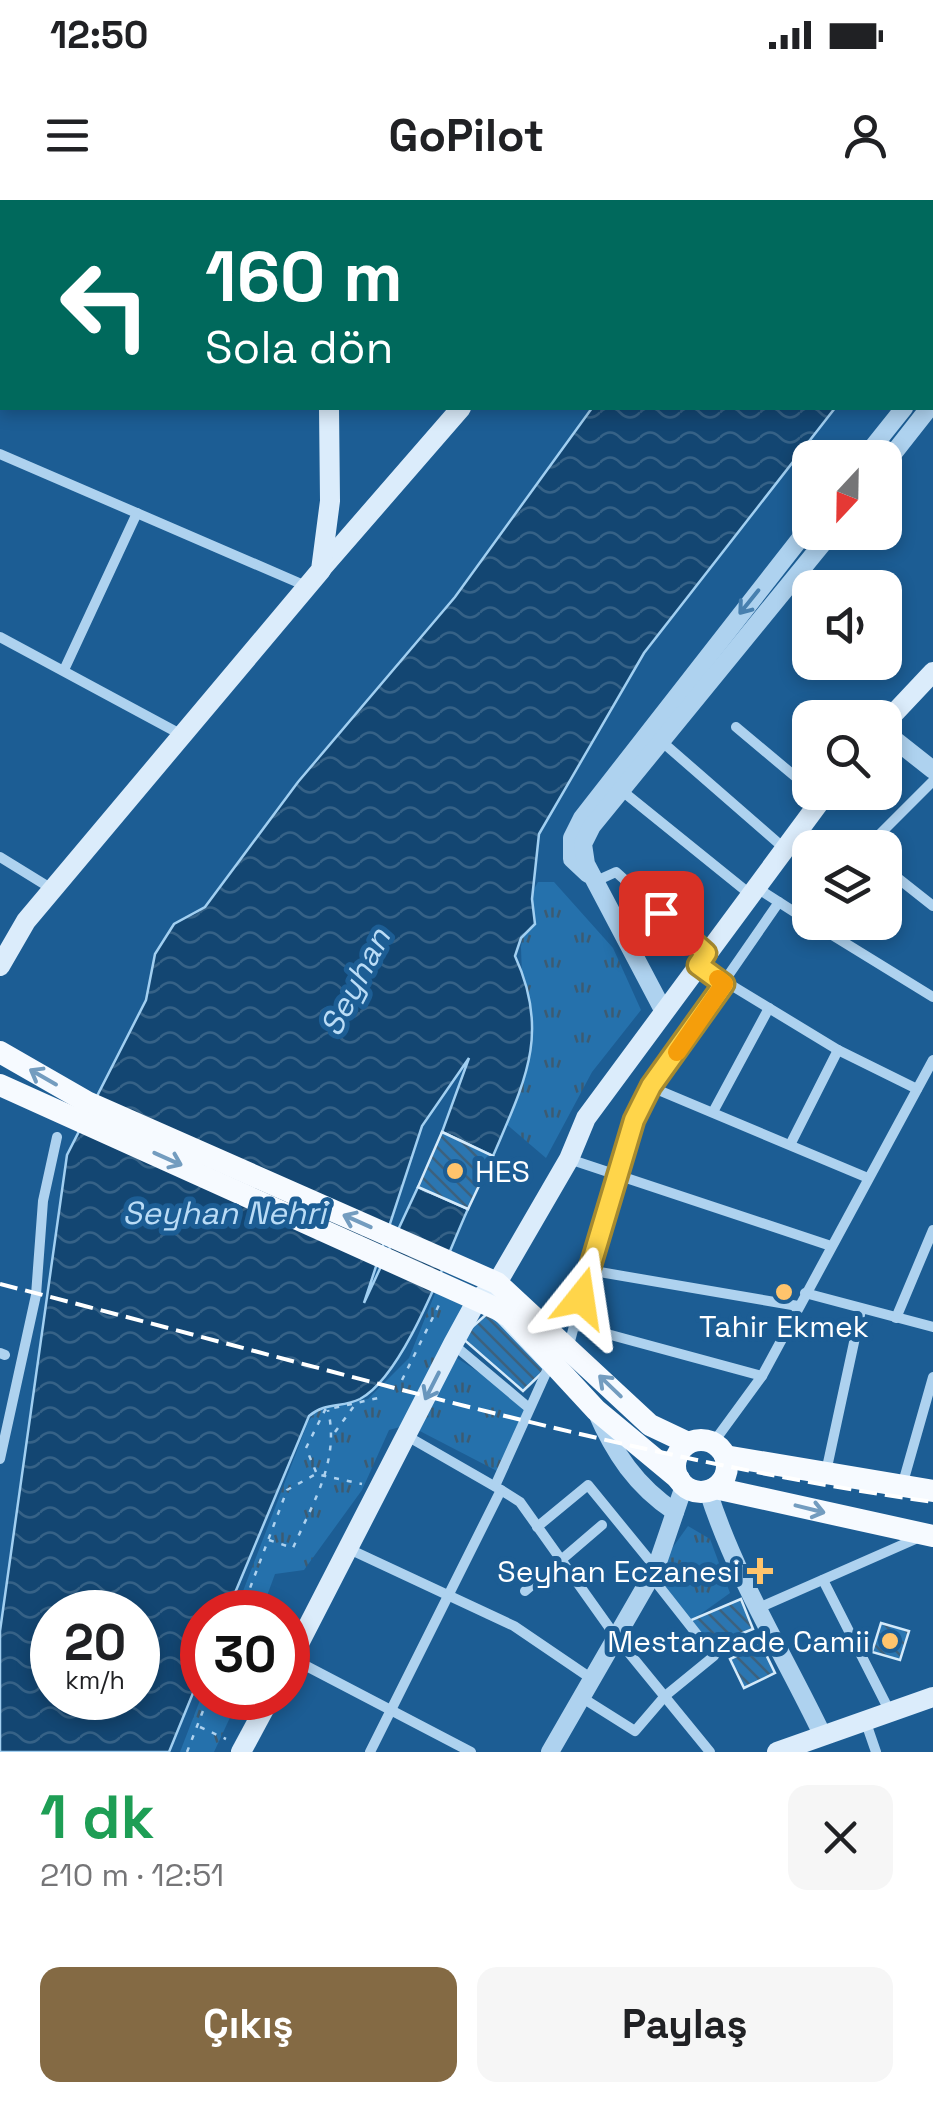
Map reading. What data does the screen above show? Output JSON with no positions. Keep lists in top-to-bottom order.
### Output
{
  "water": ["Seyhan", "Seyhan Nehri"],
  "places": {
    "other": ["HES", "Tahir Ekmek", "Mestanzade Camii"],
    "health": ["Seyhan Eczanesi"]
  },
  "north": "bottom",
  "page": {
    "status": "12:50",
    "header": "GoPilot",
    "turn": ["160 m", "Sola dön"],
    "speed": "20 km/h",
    "limit": "30",
    "heading": ["1 dk", "210 m · 12:51"],
    "buttons": ["Çıkış", "Paylaş"]
  }
}
